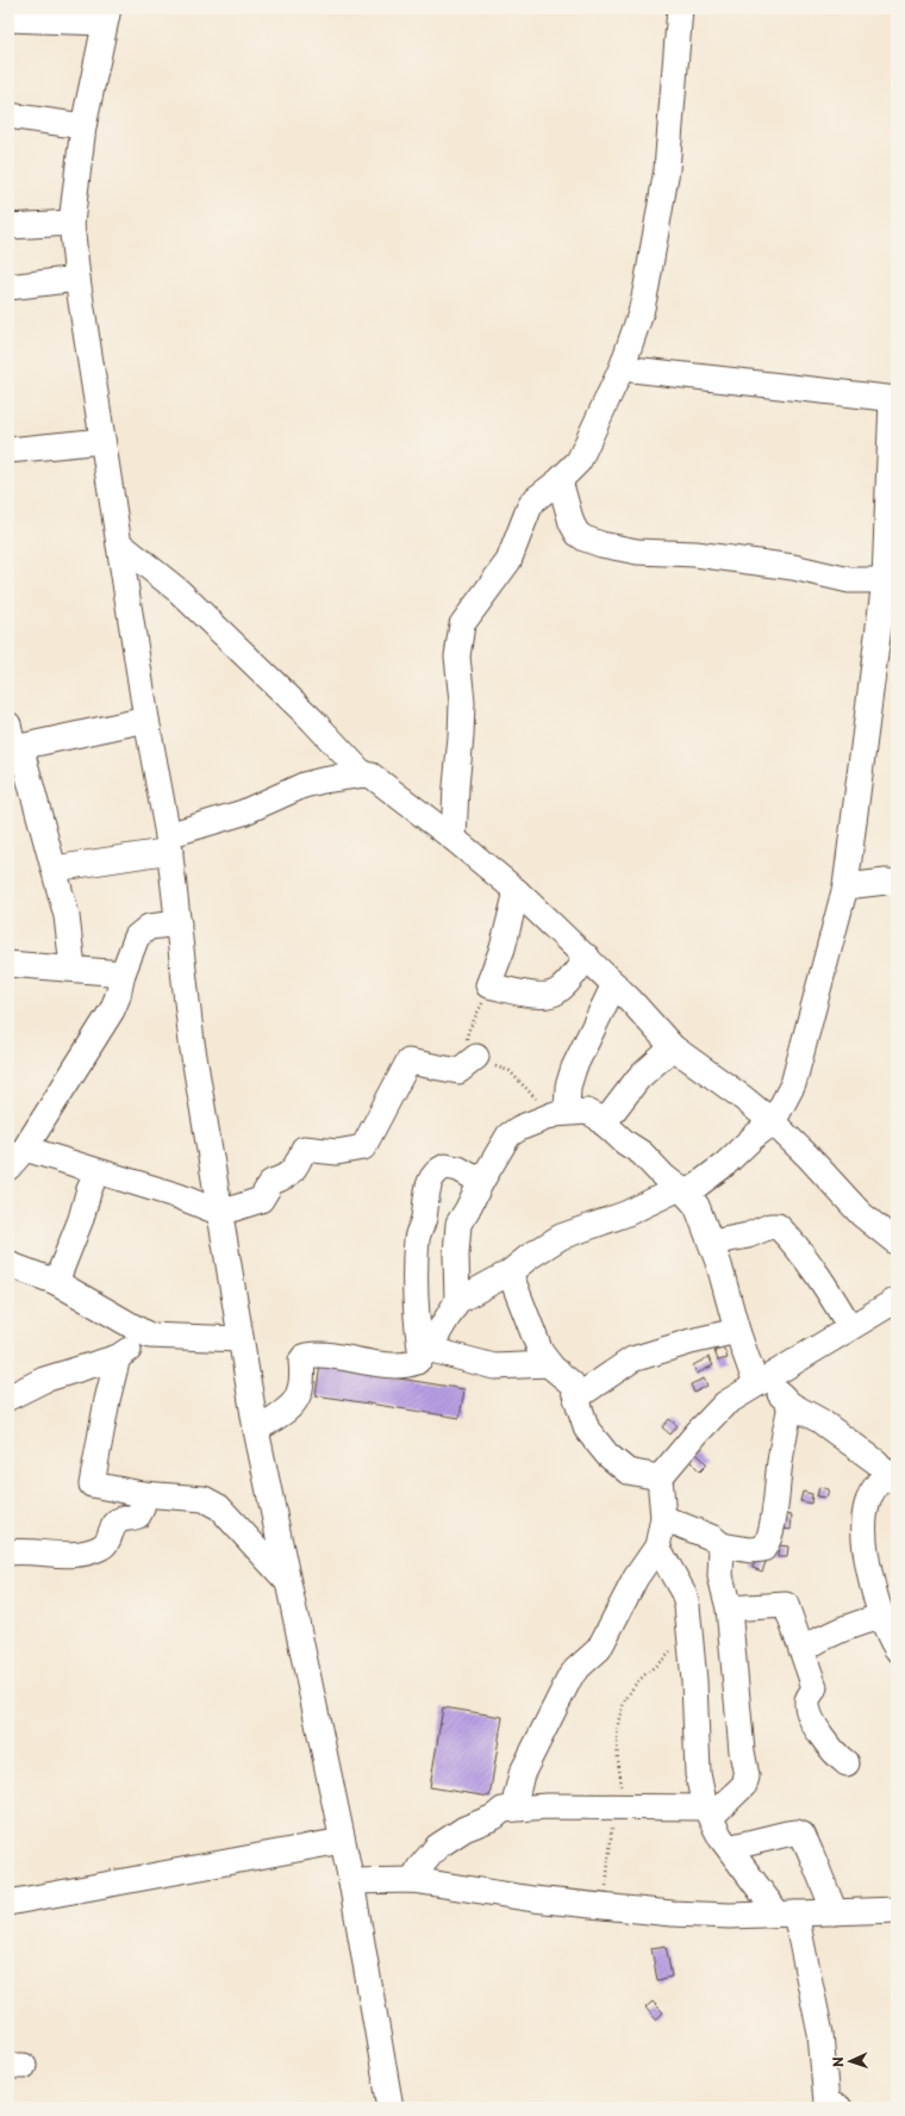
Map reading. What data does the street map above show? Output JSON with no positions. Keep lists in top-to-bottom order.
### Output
{
  "north": "left"
}
